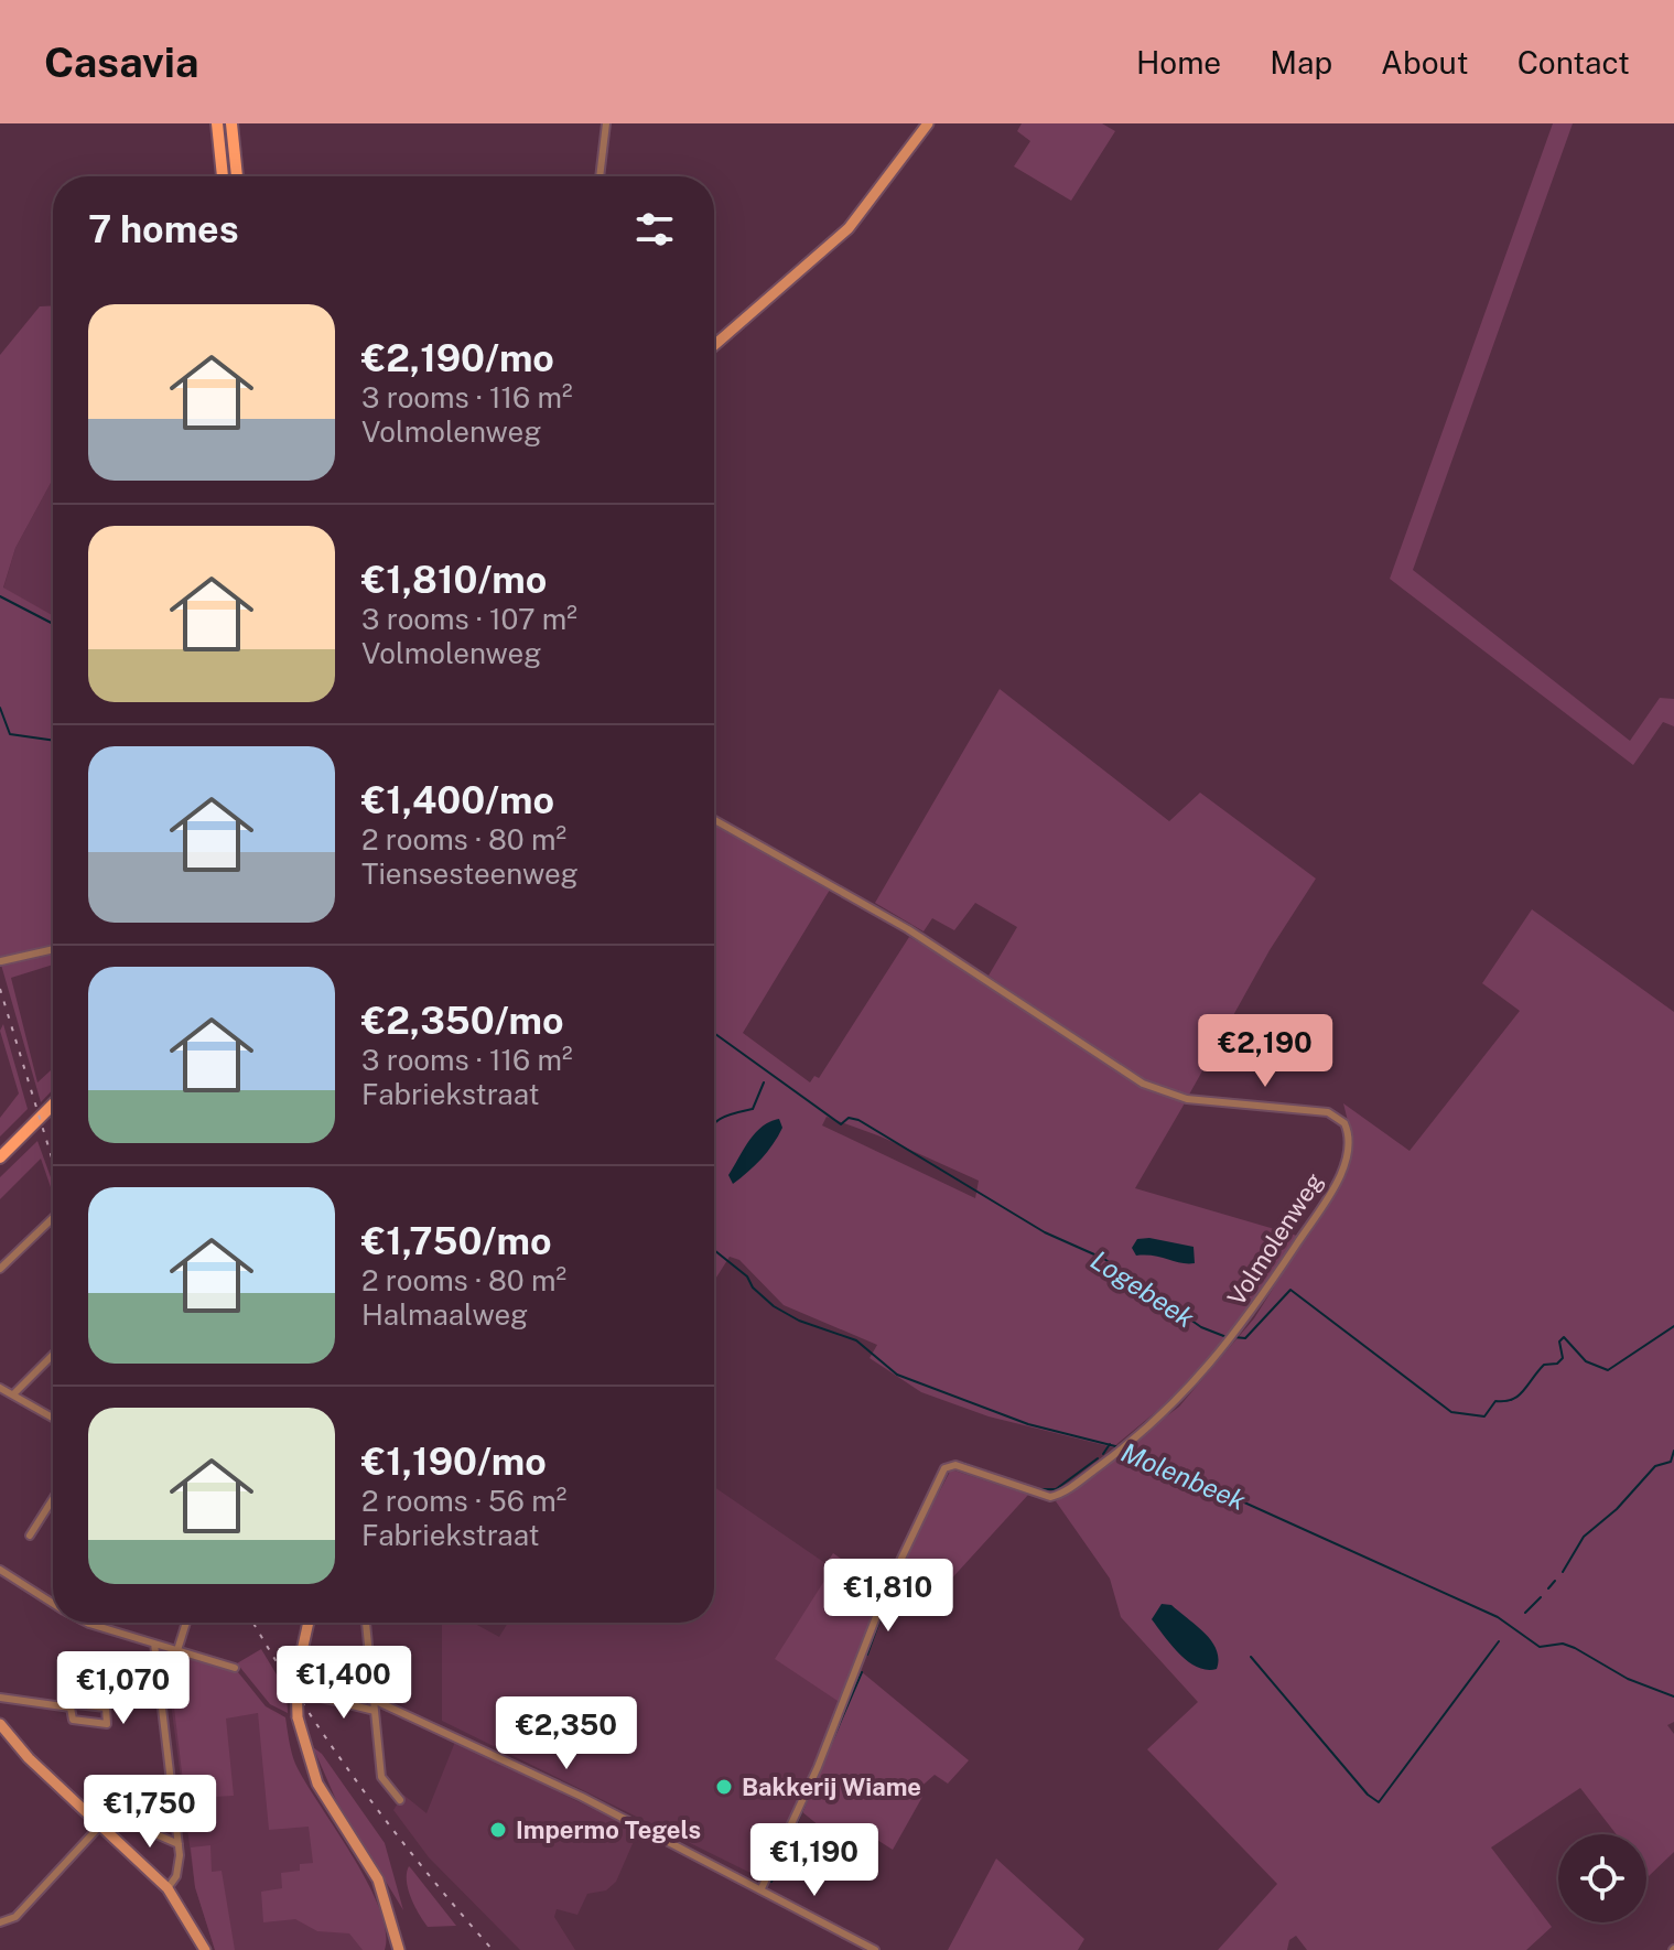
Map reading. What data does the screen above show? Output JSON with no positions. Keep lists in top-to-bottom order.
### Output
{
  "streets": {
    "street": ["Volmolenweg"]
  },
  "water": ["Logebeek", "Molenbeek"],
  "places": ["Bakkerij Wiame", "Impermo Tegels"],
  "page": {
    "header": "Casavia",
    "nav": [
      "Home",
      "Map",
      "About",
      "Contact"
    ],
    "heading": "7 homes",
    "list": [
      {
        "name": "€2,190/mo",
        "note": "3 rooms · 116 m² · Volmolenweg"
      },
      {
        "name": "€1,810/mo",
        "note": "3 rooms · 107 m² · Volmolenweg"
      },
      {
        "name": "€1,400/mo",
        "note": "2 rooms · 80 m² · Tiensesteenweg"
      },
      {
        "name": "€2,350/mo",
        "note": "3 rooms · 116 m² · Fabriekstraat"
      },
      {
        "name": "€1,750/mo",
        "note": "2 rooms · 80 m² · Halmaalweg"
      },
      {
        "name": "€1,190/mo",
        "note": "2 rooms · 56 m² · Fabriekstraat"
      }
    ],
    "price": [
      "€2,190",
      "€1,810",
      "€1,400",
      "€1,070",
      "€2,350",
      "€1,750",
      "€1,190"
    ]
  }
}
